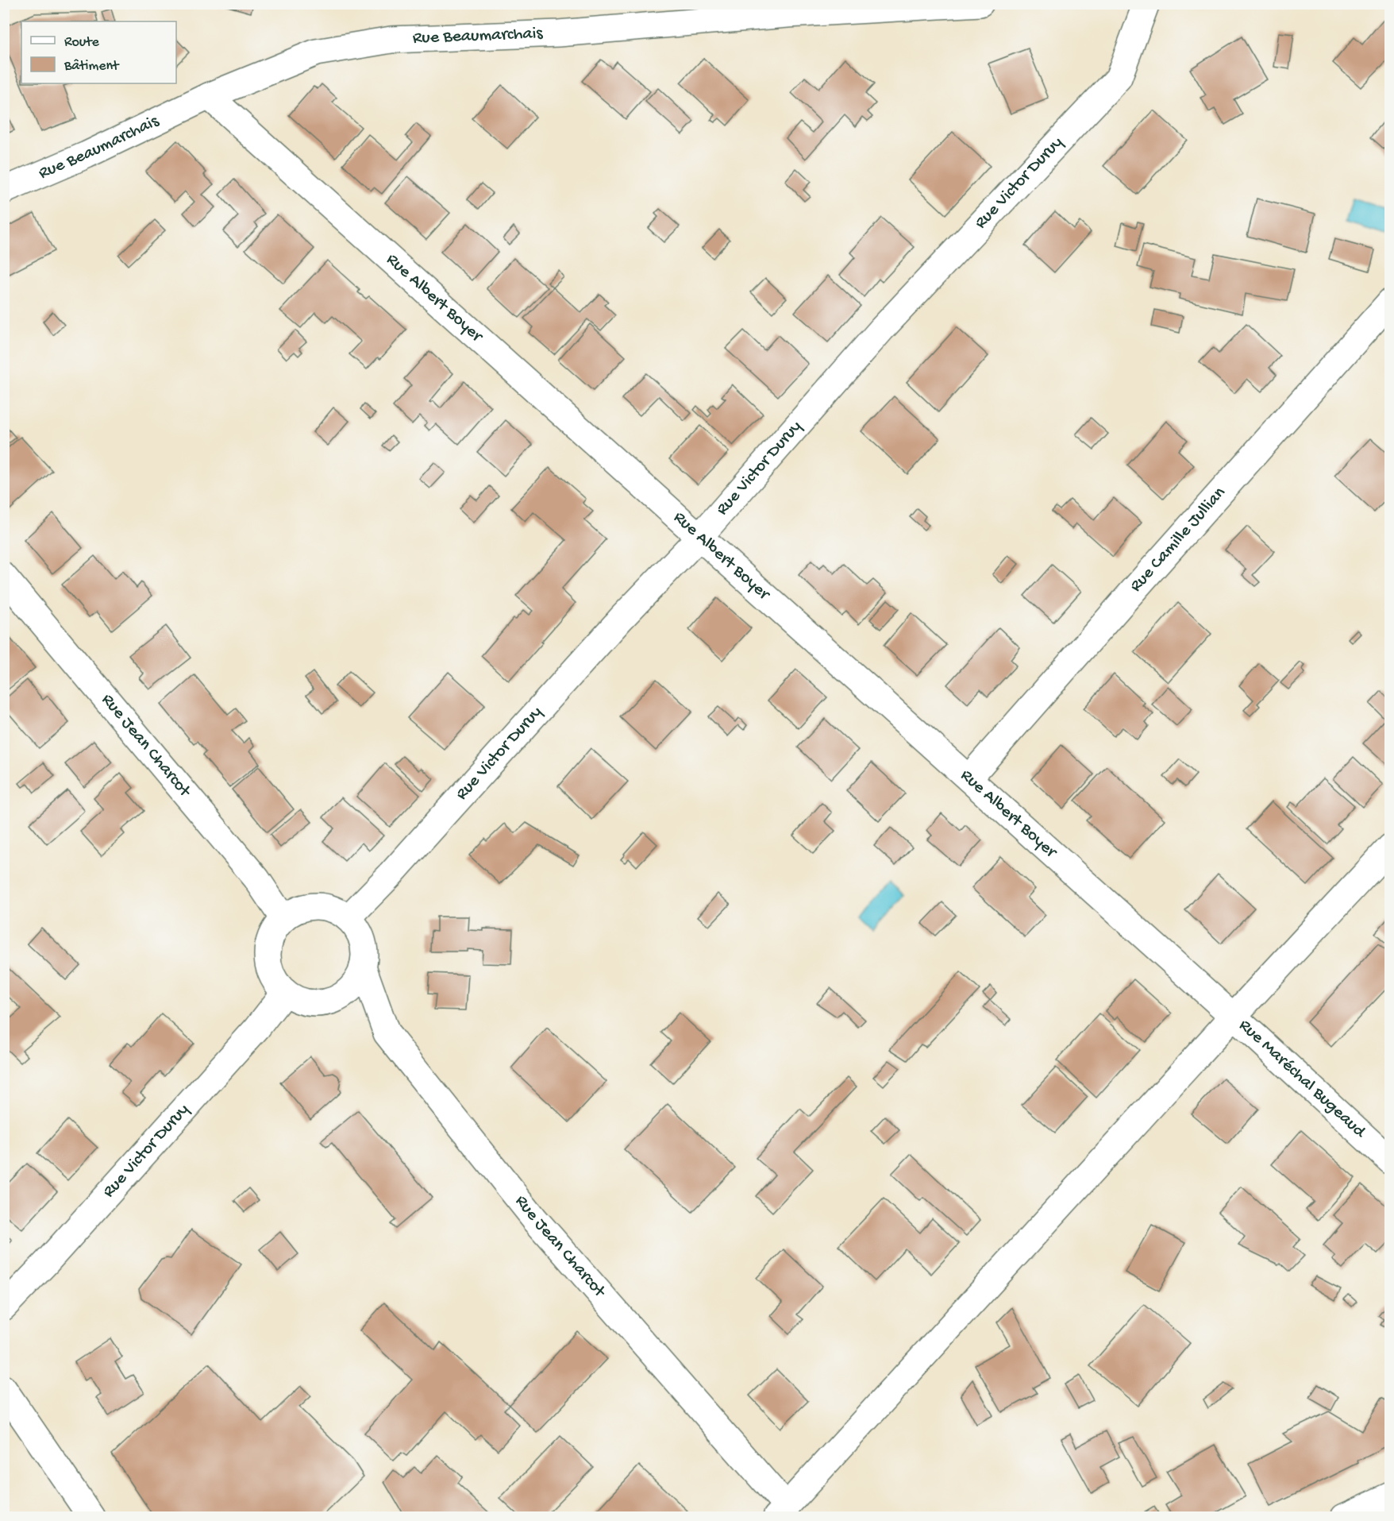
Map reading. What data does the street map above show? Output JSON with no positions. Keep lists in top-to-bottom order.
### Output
{
  "streets": {
    "street": [
      "Rue Beaumarchais",
      "Rue Victor Duruy",
      "Rue Albert Boyer",
      "Rue Camille Jullian",
      "Rue Jean Charcot",
      "Rue Maréchal Bugeaud"
    ]
  },
  "crossings": [
    ["Rue Beaumarchais", "Rue Albert Boyer"],
    ["Rue Victor Duruy", "Rue Albert Boyer"],
    ["Rue Victor Duruy", "Rue Jean Charcot"],
    ["Rue Albert Boyer", "Rue Camille Jullian"],
    ["Rue Albert Boyer", "Rue Maréchal Bugeaud"]
  ],
  "legend": ["Route", "Bâtiment"]
}
